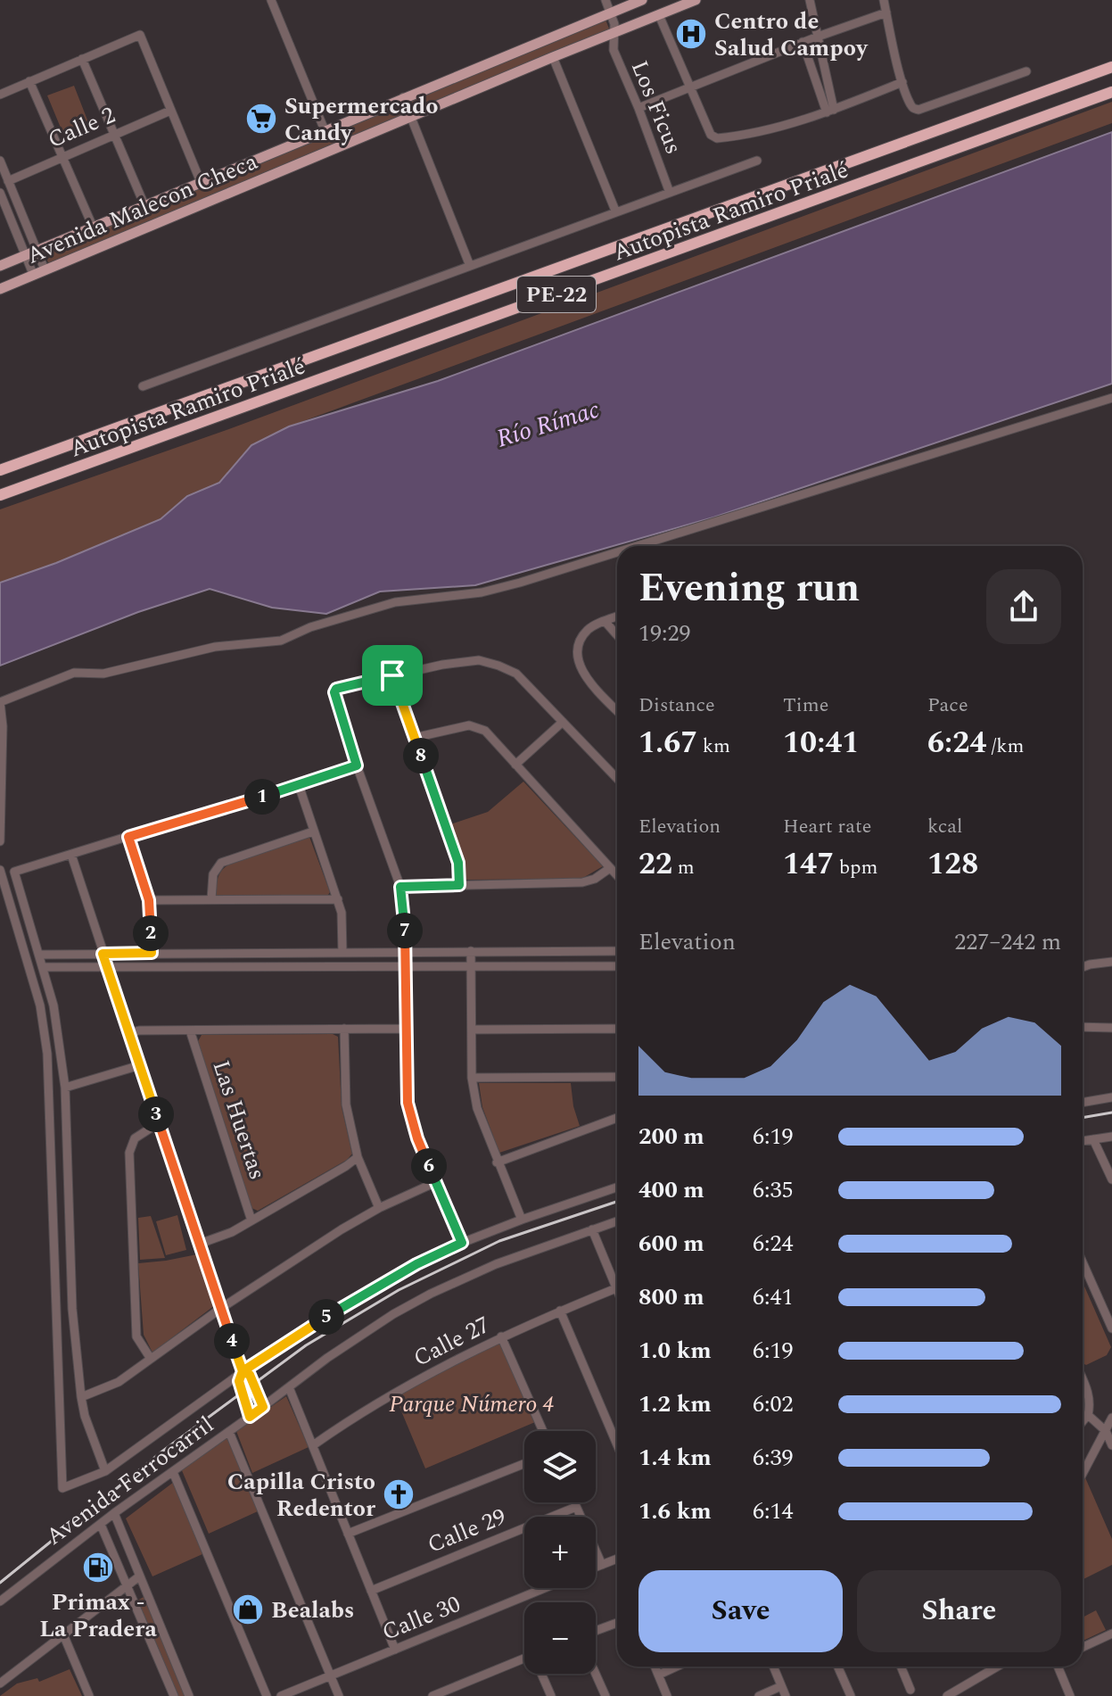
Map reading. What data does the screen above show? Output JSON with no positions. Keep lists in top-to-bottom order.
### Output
{
  "streets": {
    "highway": ["Autopista Ramiro Prialé", "PE-22"],
    "main road": ["Avenida Malecon Checa"],
    "street": [
      "Los Ficus",
      "Calle 2",
      "Las Huertas",
      "Calle 27",
      "Avenida Ferrocarril",
      "Calle 29",
      "Calle 30"
    ]
  },
  "crossings": [
    ["Los Ficus", "Avenida Malecon Checa"]
  ],
  "water": ["Río Rímac"],
  "parks": ["Parque Número 4"],
  "places": {
    "hospital": ["Centro de Salud Campoy"],
    "supermarket": ["Supermercado Candy"],
    "church": ["Capilla Cristo Redentor"],
    "fuel station": ["Primax - La Pradera"],
    "shop": ["Bealabs"]
  },
  "page": {
    "heading": ["Evening run", "19:29"],
    "stats": [
      ["Distance", "1.67 km"],
      ["Time", "10:41"],
      ["Pace", "6:24 /km"],
      ["Elevation", "22 m"],
      ["Heart rate", "147 bpm"],
      ["kcal", "128"]
    ],
    "pins": [
      "8",
      "1",
      "7",
      "2",
      "3",
      "6",
      "5",
      "4"
    ],
    "chart": ["Elevation", "227–242 m"],
    "list": [
      {
        "name": "200 m",
        "note": "6:19"
      },
      {
        "name": "400 m",
        "note": "6:35"
      },
      {
        "name": "600 m",
        "note": "6:24"
      },
      {
        "name": "800 m",
        "note": "6:41"
      },
      {
        "name": "1.0 km",
        "note": "6:19"
      },
      {
        "name": "1.2 km",
        "note": "6:02"
      },
      {
        "name": "1.4 km",
        "note": "6:39"
      },
      {
        "name": "1.6 km",
        "note": "6:14"
      }
    ],
    "map_buttons": ["+", "−"],
    "buttons": ["Save", "Share"]
  }
}
